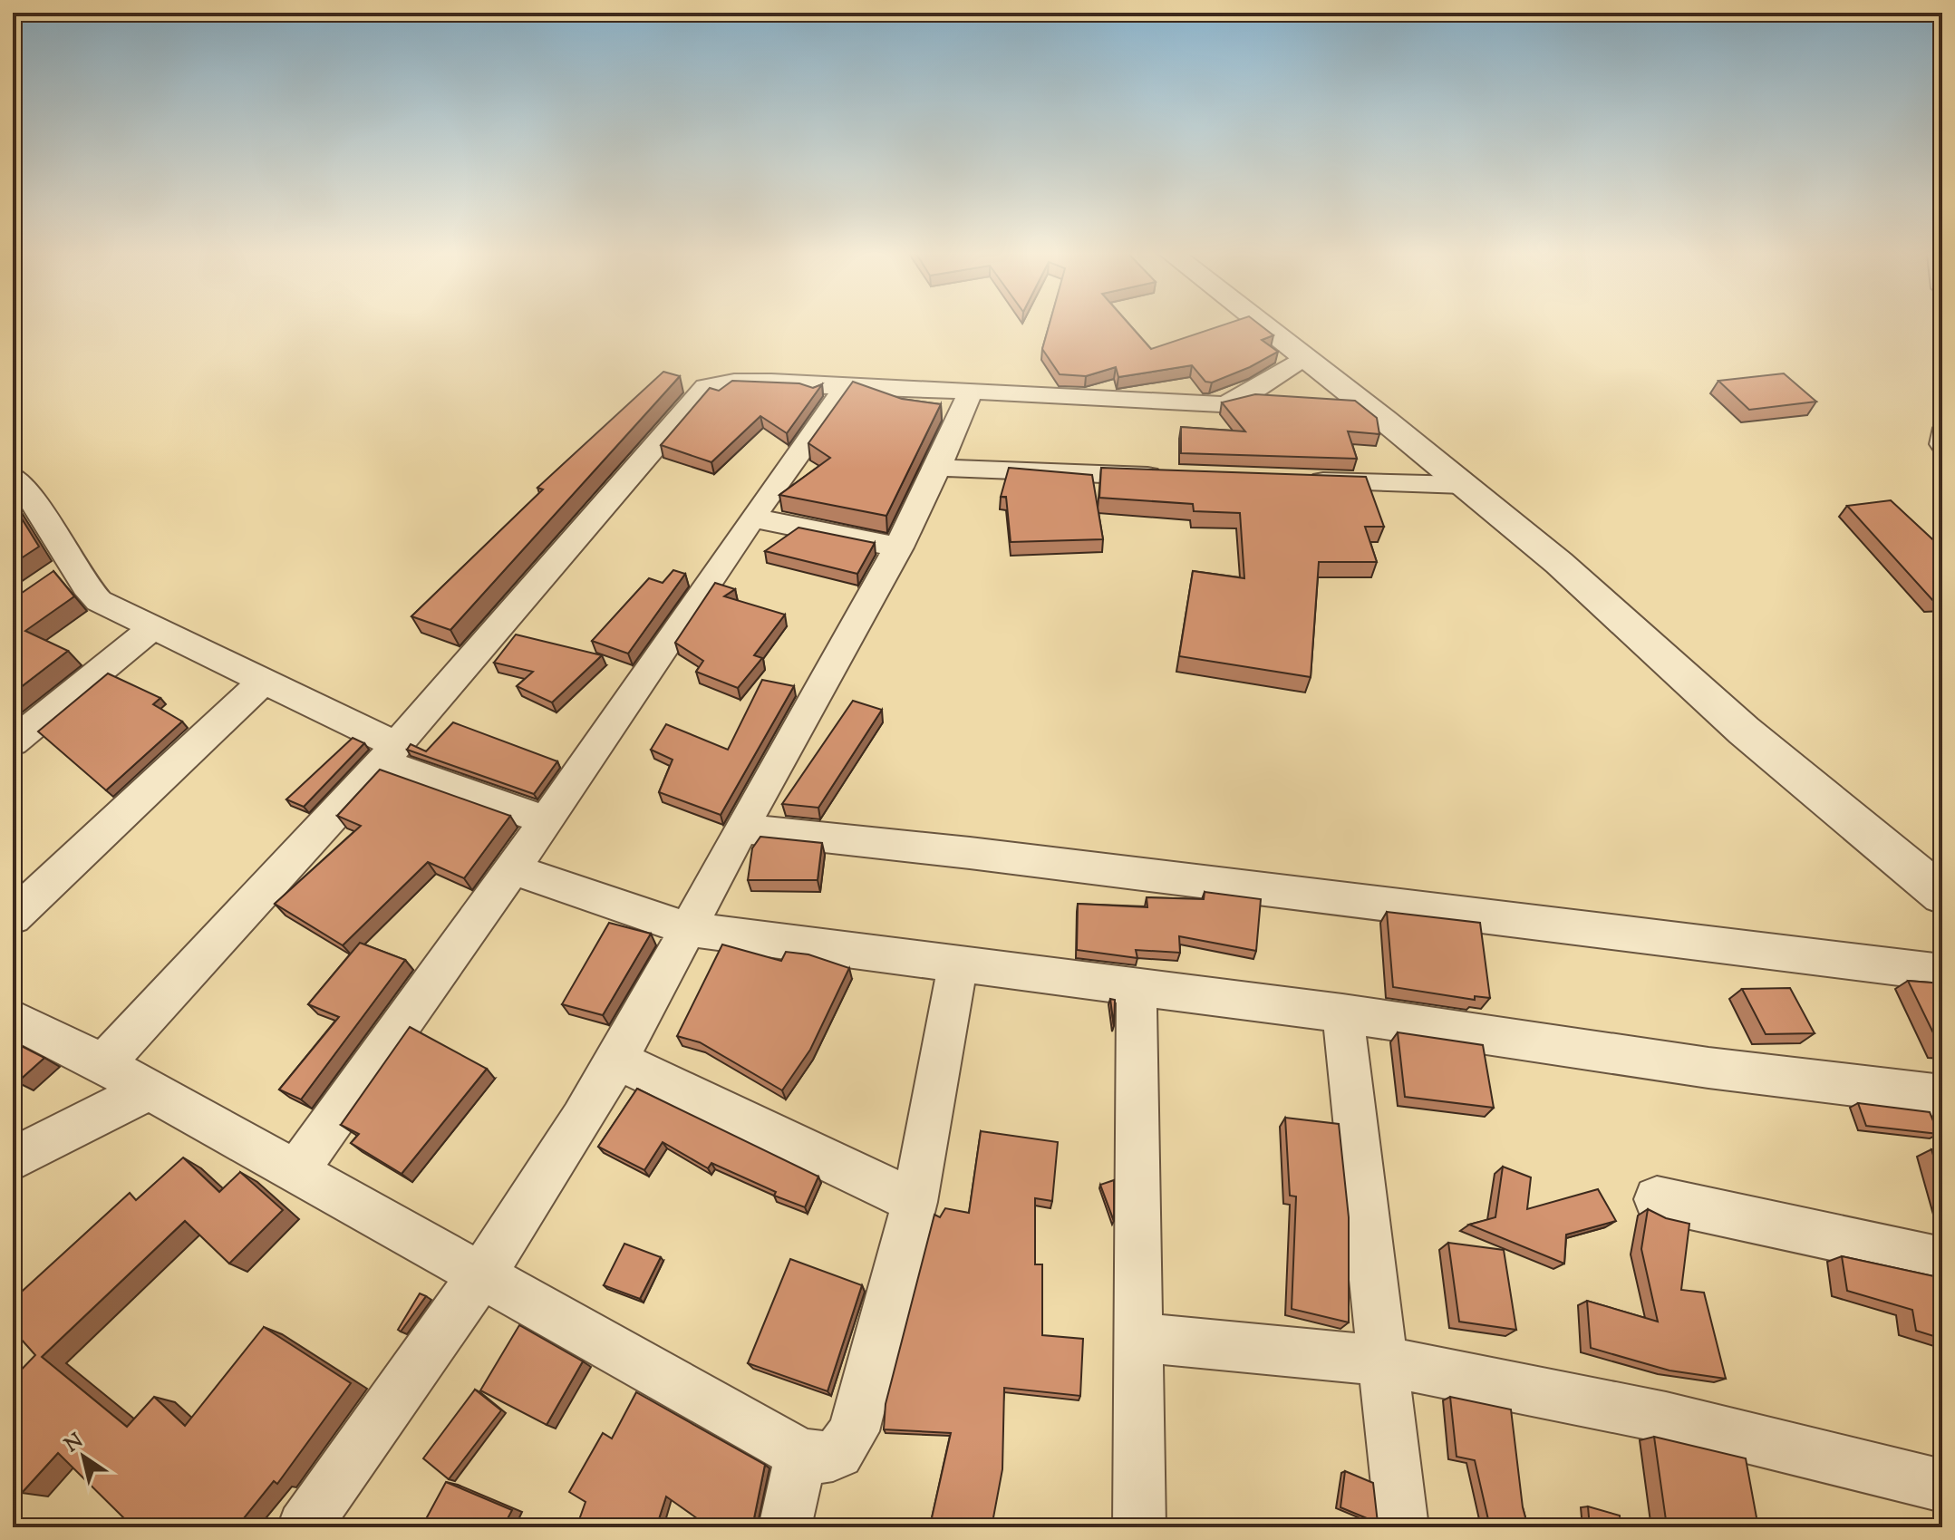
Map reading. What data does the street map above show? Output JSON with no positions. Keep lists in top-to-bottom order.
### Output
{
  "north": "top left"
}
